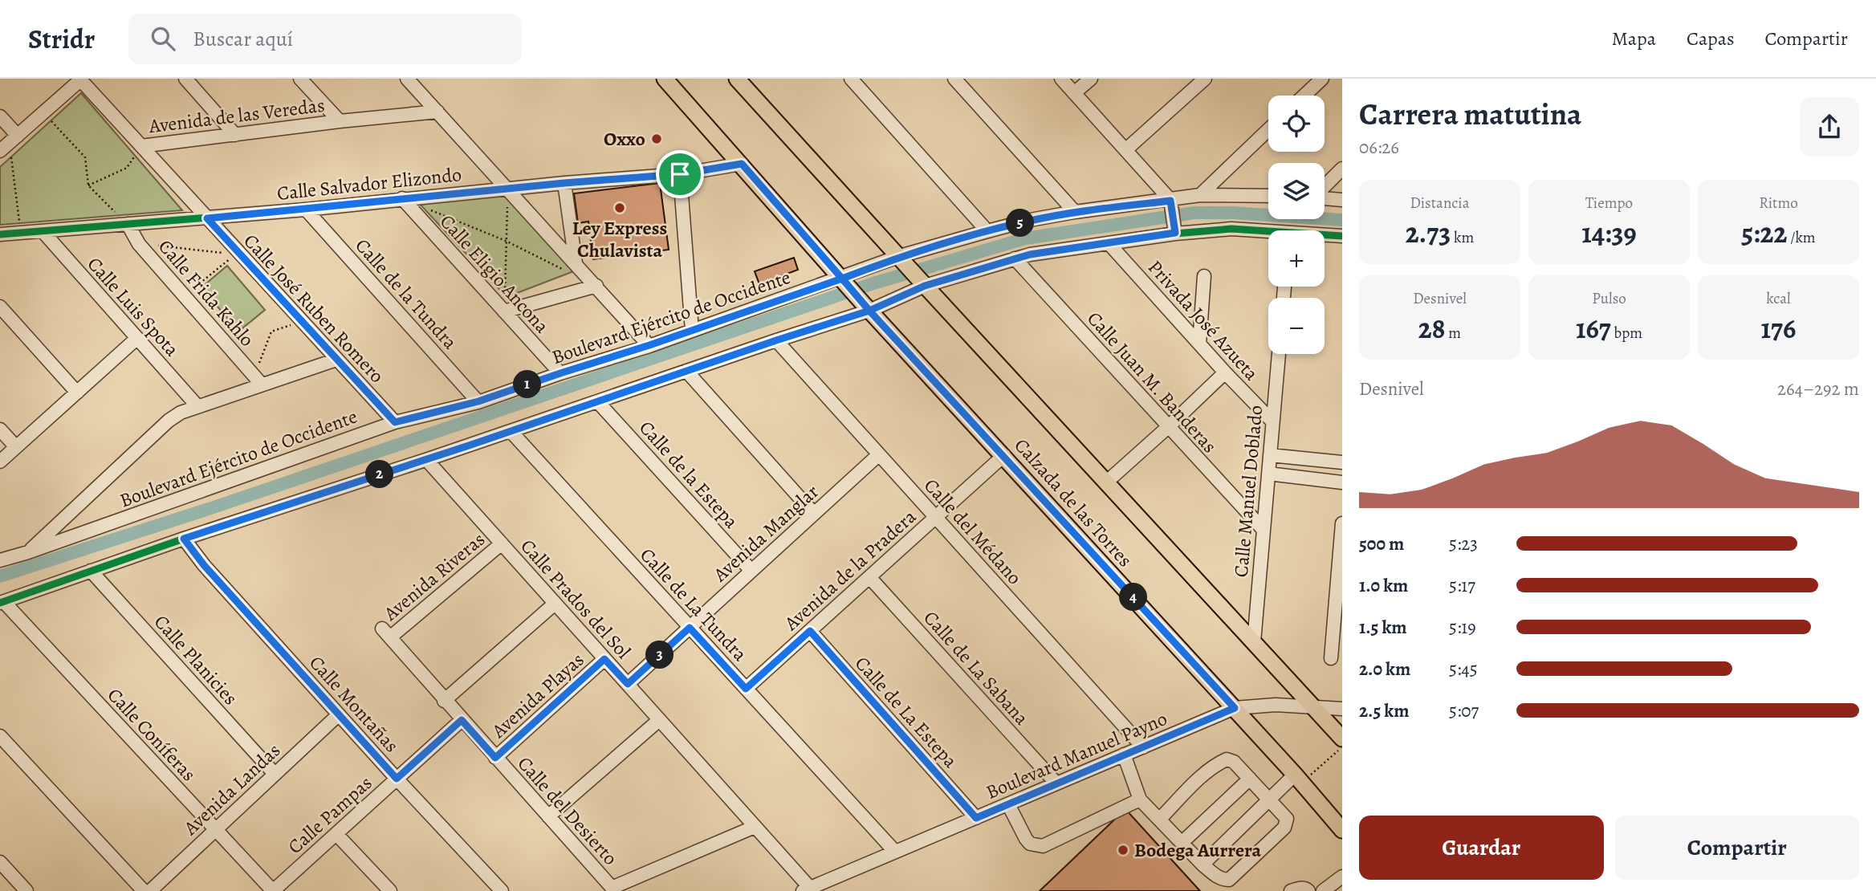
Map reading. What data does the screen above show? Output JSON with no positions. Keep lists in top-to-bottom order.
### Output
{
  "streets": {
    "main road": ["Calzada de las Torres"],
    "street": [
      "Avenida de las Veredas",
      "Calle Salvador Elizondo",
      "Calle Eligio Ancona",
      "Calle Frida Kahlo",
      "Calle de la Tundra",
      "Calle Luis Spota",
      "Calle José Ruben Romero",
      "Boulevard Ejército de Occidente",
      "Privada José Azueta",
      "Calle Juan M. Banderas",
      "Calle de la Estepa",
      "Calle Manuel Doblado",
      "Calle del Médano",
      "Avenida Manglar",
      "Avenida de la Pradera",
      "Avenida Riveras",
      "Calle Prados del Sol",
      "Calle de La Tundra",
      "Calle Planicies",
      "Calle de La Sabana",
      "Avenida Playas",
      "Calle Montañas",
      "Calle de La Estepa",
      "Calle Coníferas",
      "Boulevard Manuel Payno",
      "Avenida Landas",
      "Calle del Desierto",
      "Calle Pampas"
    ]
  },
  "crossings": [
    ["Avenida de las Veredas", "Calle José Ruben Romero"],
    ["Calle Salvador Elizondo", "Calle Eligio Ancona"],
    ["Calle Salvador Elizondo", "Calle Frida Kahlo"],
    ["Calle Salvador Elizondo", "Calle de la Tundra"],
    ["Calle Salvador Elizondo", "Calle Luis Spota"],
    ["Calle Salvador Elizondo", "Calle José Ruben Romero"],
    ["Calle Eligio Ancona", "Boulevard Ejército de Occidente"],
    ["Calle de la Tundra", "Boulevard Ejército de Occidente"],
    ["Calle José Ruben Romero", "Boulevard Ejército de Occidente"],
    ["Boulevard Ejército de Occidente", "Calzada de las Torres"],
    ["Privada José Azueta", "Calle Manuel Doblado"],
    ["Calle Juan M. Banderas", "Calle Manuel Doblado"],
    ["Calle de la Estepa", "Avenida Manglar"],
    ["Calle Manuel Doblado", "Calzada de las Torres"],
    ["Calzada de las Torres", "Avenida de la Pradera"],
    ["Calzada de las Torres", "Boulevard Manuel Payno"],
    ["Calle del Médano", "Avenida Manglar"],
    ["Calle del Médano", "Avenida de la Pradera"],
    ["Calle del Médano", "Boulevard Manuel Payno"],
    ["Avenida Manglar", "Calle Prados del Sol"],
    ["Avenida Manglar", "Calle de La Tundra"],
    ["Avenida de la Pradera", "Calle de La Tundra"],
    ["Avenida de la Pradera", "Calle de La Sabana"],
    ["Avenida de la Pradera", "Calle de La Estepa"],
    ["Avenida Riveras", "Calle Prados del Sol"],
    ["Avenida Riveras", "Calle del Desierto"],
    ["Calle Prados del Sol", "Avenida Playas"],
    ["Calle Prados del Sol", "Boulevard Manuel Payno"],
    ["Calle de La Tundra", "Boulevard Manuel Payno"],
    ["Calle Planicies", "Avenida Landas"],
    ["Calle de La Sabana", "Boulevard Manuel Payno"],
    ["Avenida Playas", "Calle del Desierto"],
    ["Calle Montañas", "Avenida Landas"],
    ["Calle Montañas", "Calle Pampas"],
    ["Calle de La Estepa", "Boulevard Manuel Payno"],
    ["Calle Coníferas", "Avenida Landas"],
    ["Calle Coníferas", "Calle Pampas"],
    ["Calle del Desierto", "Calle Pampas"]
  ],
  "places": ["Oxxo", "Ley Express Chulavista", "Bodega Aurrera"],
  "page": {
    "header": "Stridr",
    "search": "Buscar aquí",
    "nav": ["Mapa", "Capas", "Compartir"],
    "heading": ["Carrera matutina", "06:26"],
    "map_buttons": ["+", "−"],
    "stats": [
      ["Distancia", "2.73 km"],
      ["Tiempo", "14:39"],
      ["Ritmo", "5:22 /km"],
      ["Desnivel", "28 m"],
      ["Pulso", "167 bpm"],
      ["kcal", "176"]
    ],
    "pins": [
      "5",
      "1",
      "2",
      "4",
      "3"
    ],
    "chart": ["Desnivel", "264–292 m"],
    "list": [
      {
        "name": "500 m",
        "note": "5:23"
      },
      {
        "name": "1.0 km",
        "note": "5:17"
      },
      {
        "name": "1.5 km",
        "note": "5:19"
      },
      {
        "name": "2.0 km",
        "note": "5:45"
      },
      {
        "name": "2.5 km",
        "note": "5:07"
      }
    ],
    "buttons": ["Guardar", "Compartir"]
  }
}
